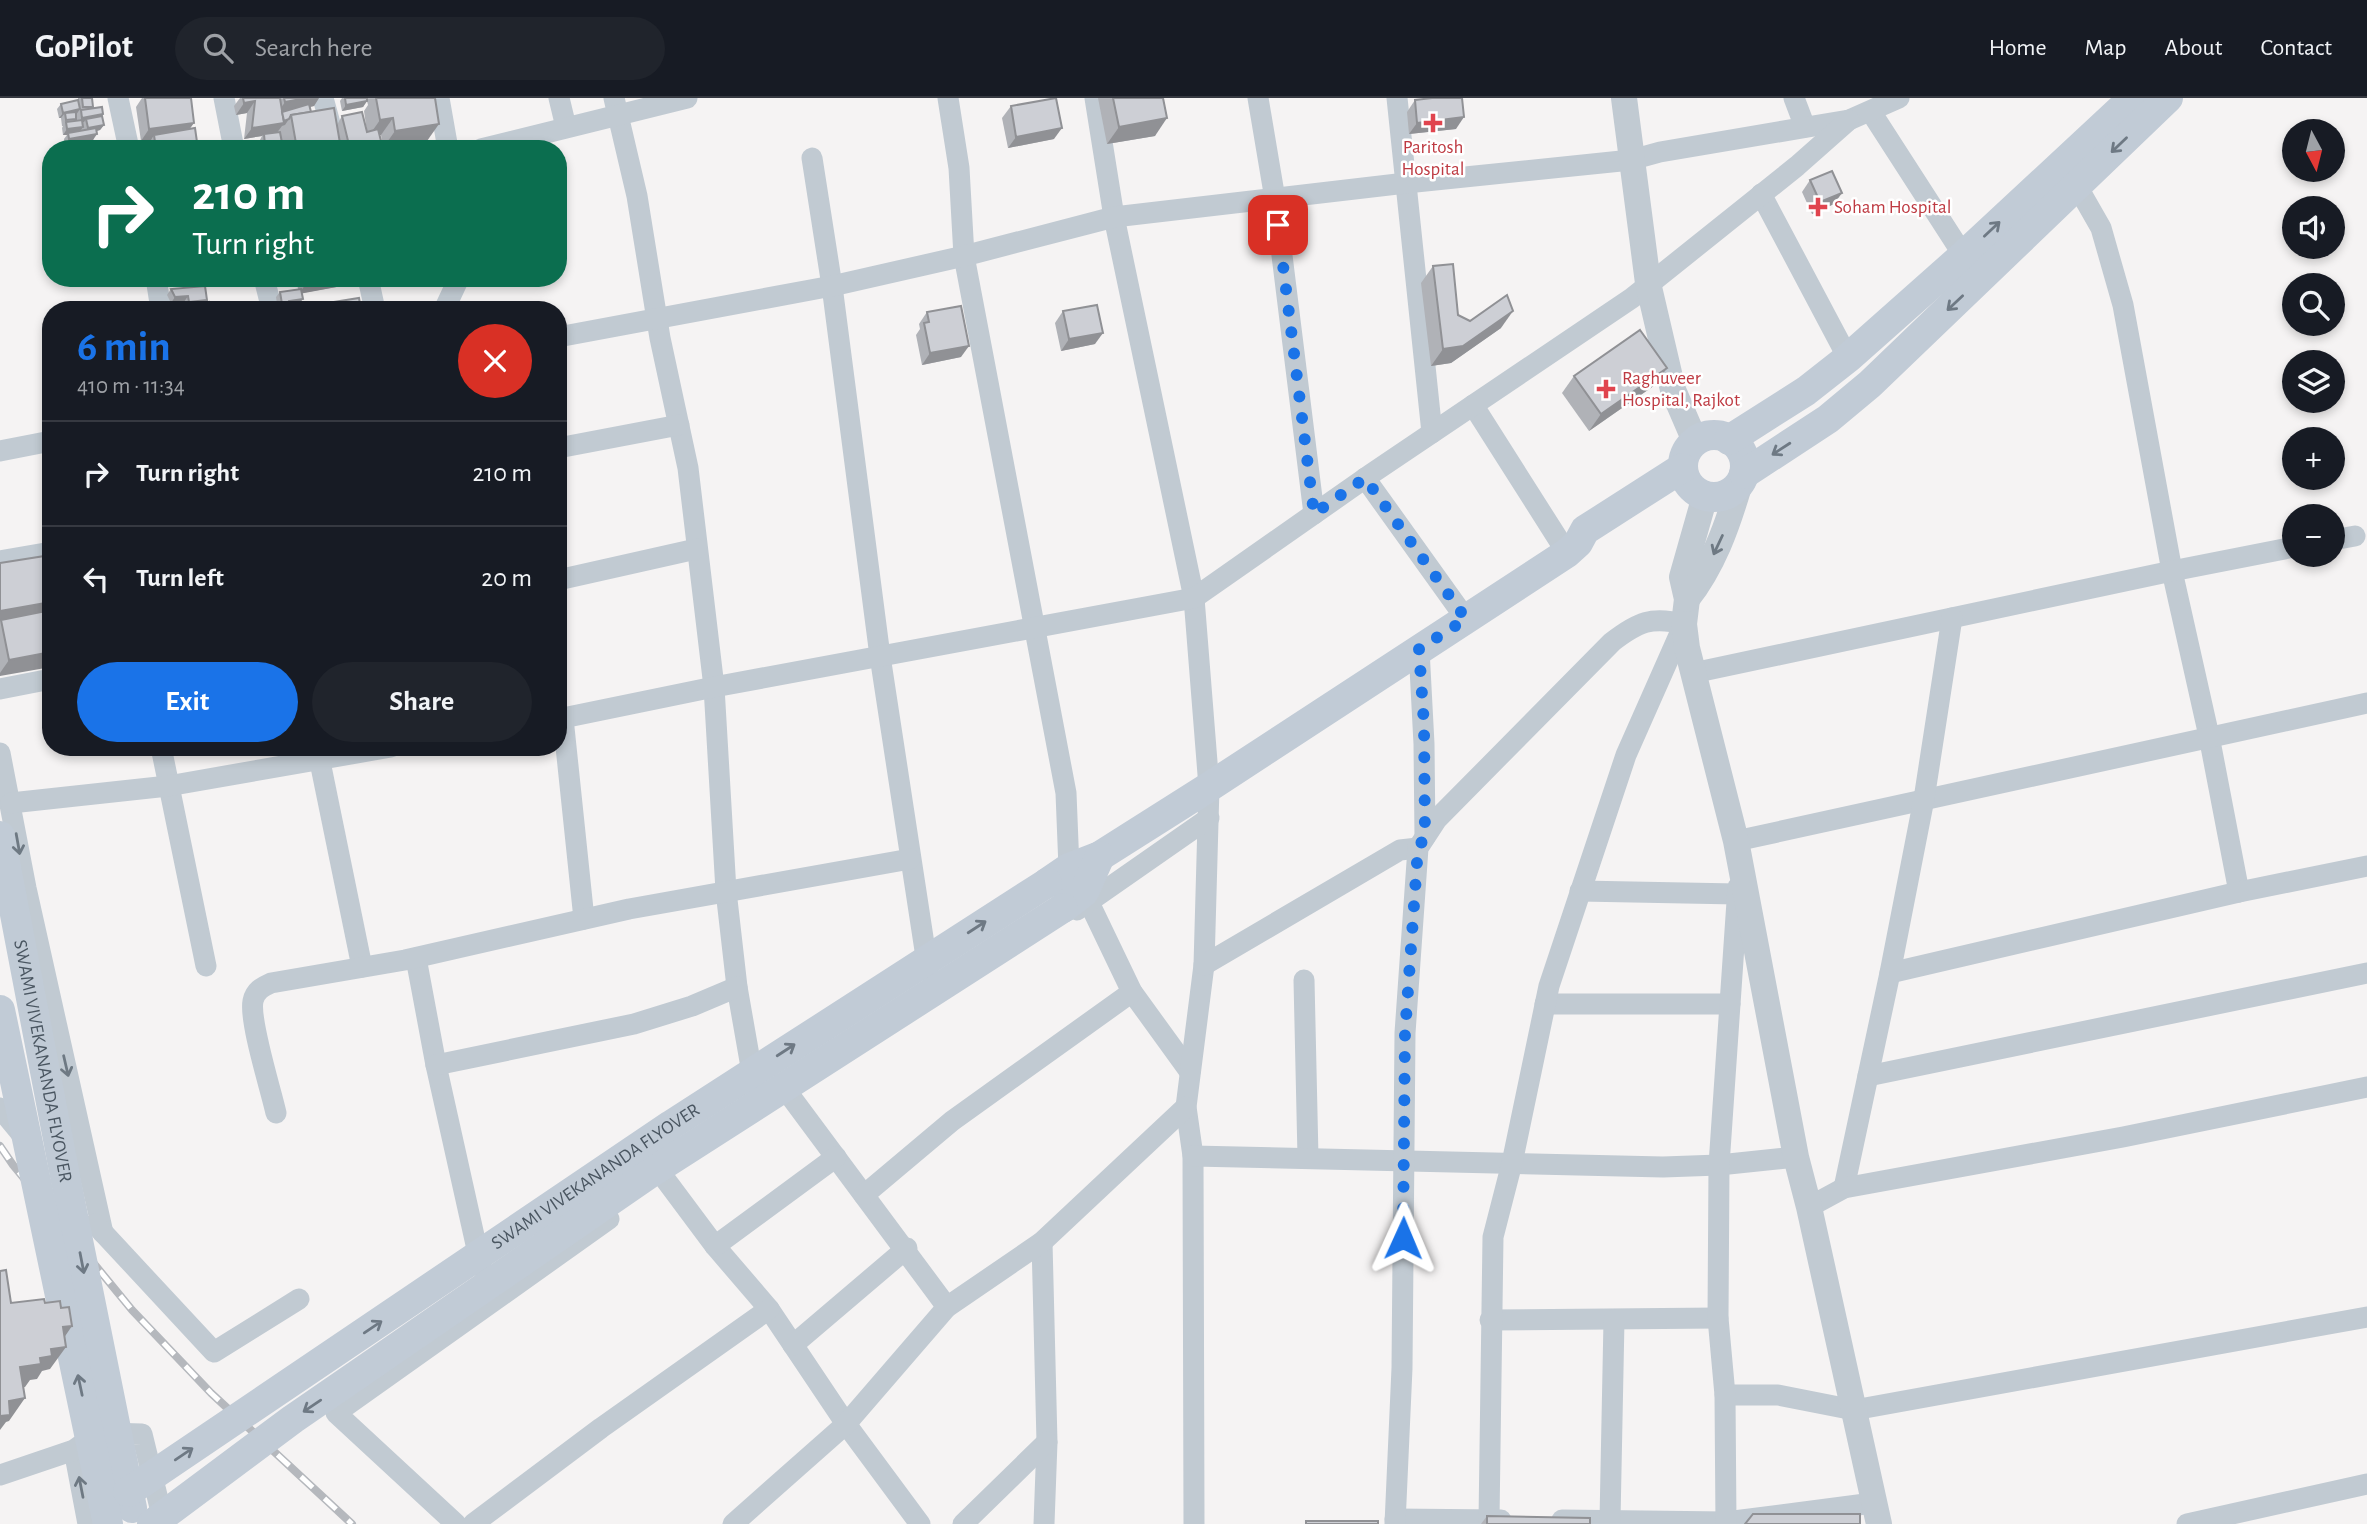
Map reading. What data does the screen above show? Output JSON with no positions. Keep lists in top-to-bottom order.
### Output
{
  "streets": {
    "main road": ["SWAMI VIVEKANANDA FLYOVER"]
  },
  "places": {
    "health": ["Paritosh Hospital", "Soham Hospital", "Raghuveer Hospital, Rajkot"]
  },
  "north": "bottom",
  "page": {
    "header": "GoPilot",
    "search": "Search here",
    "nav": [
      "Home",
      "Map",
      "About",
      "Contact"
    ],
    "map_buttons": ["+", "−"],
    "turn": ["210 m", "Turn right"],
    "heading": ["6 min", "410 m · 11:34"],
    "list": [
      {
        "name": "Turn right",
        "value": "210 m"
      },
      {
        "name": "Turn left",
        "value": "20 m"
      }
    ],
    "buttons": ["Exit", "Share"]
  }
}
